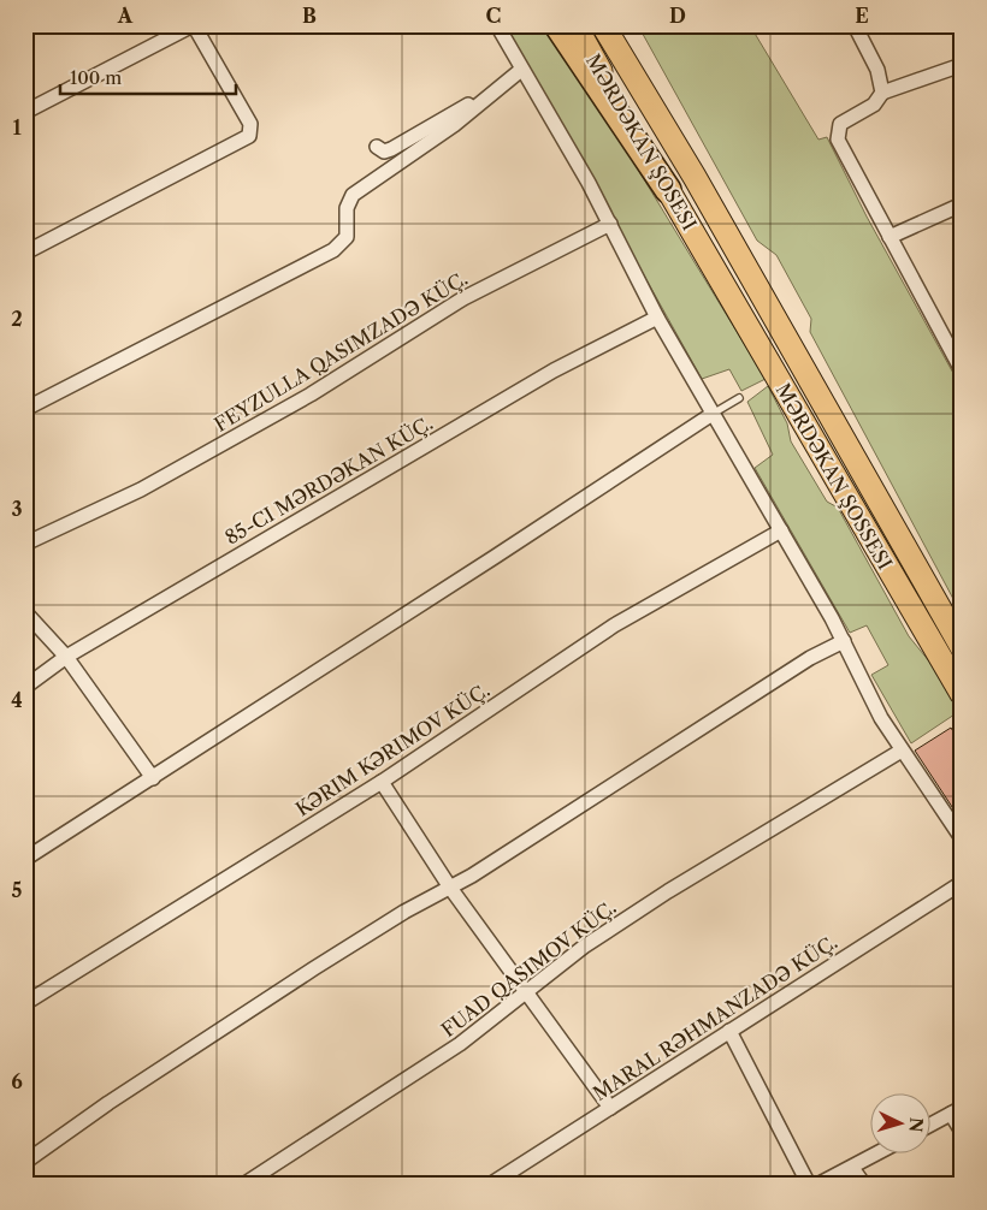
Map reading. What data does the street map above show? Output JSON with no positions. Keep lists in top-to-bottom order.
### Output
{
  "streets": {
    "main road": ["MƏRDƏKAN ŞOSESI", "MƏRDƏKAN ŞOSSESI"],
    "street": ["85-CI MƏRDƏKAN KÜÇ.", "KƏRIM KƏRIMOV KÜÇ.", "MARAL RƏHMANZADƏ KÜÇ."]
  },
  "crossings": [
    ["MƏRDƏKAN ŞOSESI", "MƏRDƏKAN ŞOSSESI"]
  ],
  "scale_bar": "100 m",
  "north": "right",
  "grid": {
    "columns": [
      "A",
      "B",
      "C",
      "D",
      "E"
    ],
    "rows": [
      "1",
      "2",
      "3",
      "4",
      "5",
      "6"
    ]
  }
}
